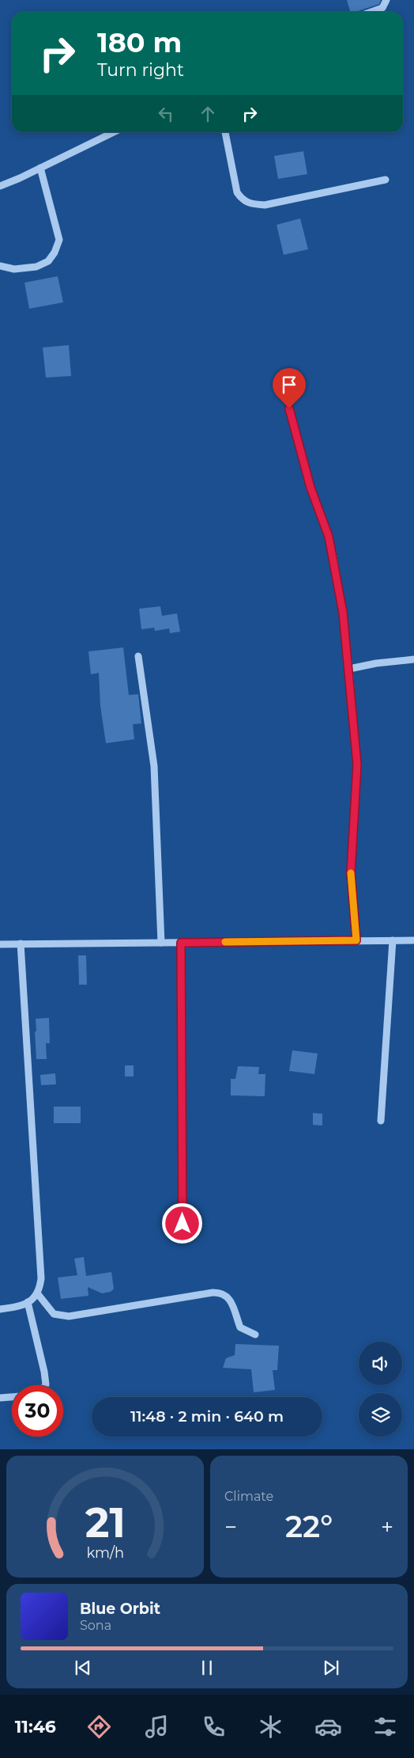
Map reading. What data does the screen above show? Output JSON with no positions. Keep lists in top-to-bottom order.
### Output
{
  "page": {
    "turn": ["180 m", "Turn right"],
    "limit": "30",
    "trip": "11:48 · 2 min · 640 m",
    "tile": "Climate",
    "heat": ["−", "22°", "+"],
    "song": ["Blue Orbit", "Sona"],
    "tabs": "11:46",
    "gauge": ["21", "km/h"]
  }
}
